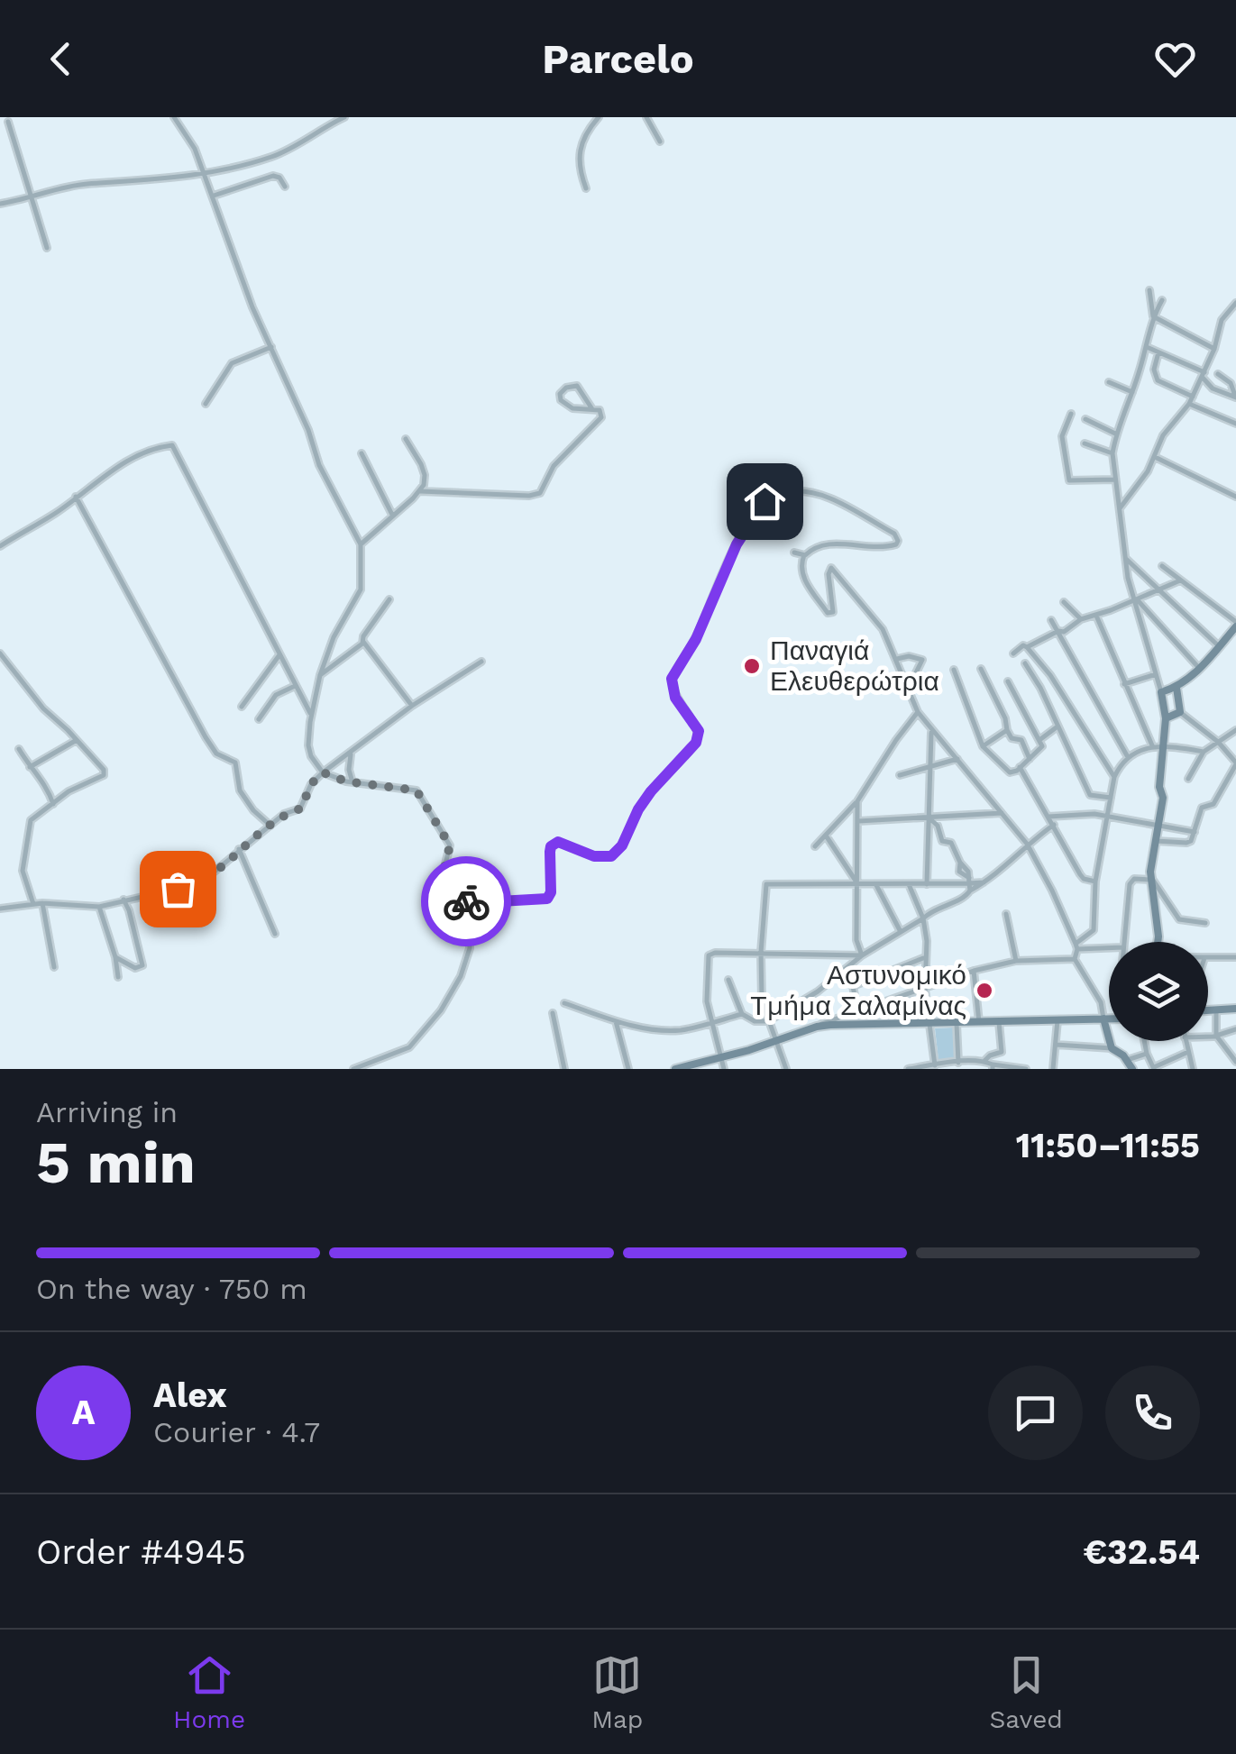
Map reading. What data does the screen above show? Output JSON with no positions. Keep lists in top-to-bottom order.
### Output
{
  "places": ["Παναγιά Ελευθερώτρια", "Αστυνομικό Τμήμα Σαλαμίνας"],
  "page": {
    "header": "Parcelo",
    "heading": ["5 min", "Arriving in", "11:50–11:55"],
    "panel": [
      "Alex",
      "Courier · 4.7",
      "Order #4945",
      "€32.54"
    ],
    "bar": "On the way · 750 m",
    "round": "A",
    "tabs": ["Home", "Map", "Saved"]
  }
}
